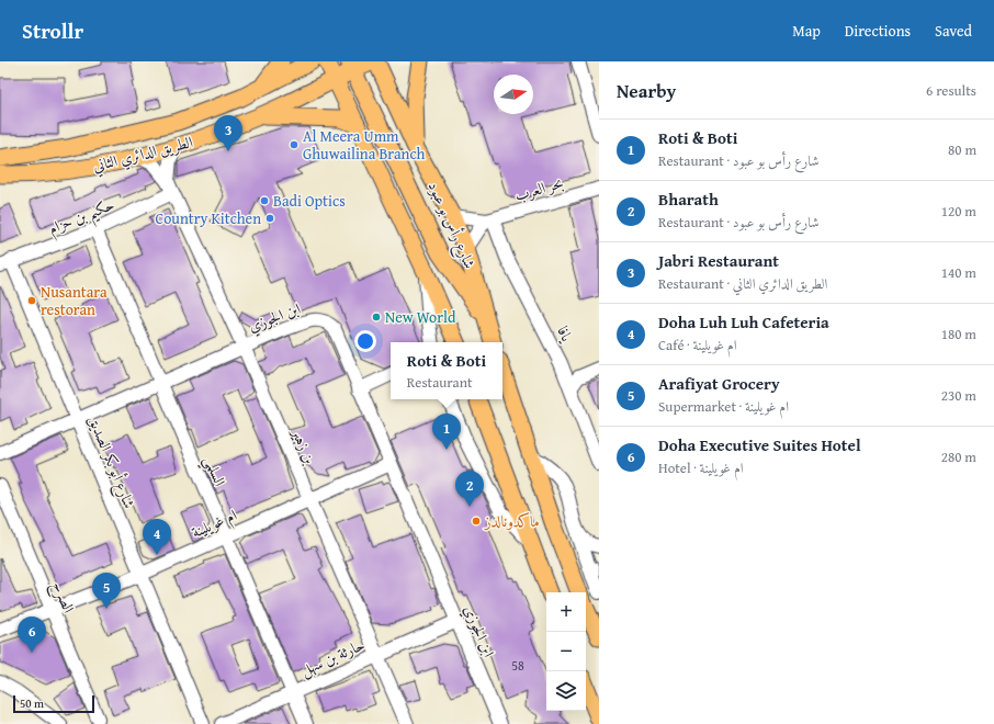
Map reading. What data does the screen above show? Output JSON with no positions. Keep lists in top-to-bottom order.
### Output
{
  "streets": {
    "main road": ["الطريق الدائري الثاني", "شارع رأس بو عبود"],
    "street": [
      "بحر العرب",
      "حكيم بن حزام",
      "ابن الجوزي",
      "يافا",
      "بن زهير",
      "شارع أبو بكر الصديق",
      "السلمي",
      "ام غويلينة",
      "الصرح",
      "حارثة بن سهل"
    ]
  },
  "crossings": [
    ["الطريق الدائري الثاني", "شارع رأس بو عبود"],
    ["الطريق الدائري الثاني", "بن زهير"],
    ["بحر العرب", "شارع رأس بو عبود"],
    ["بحر العرب", "يافا"],
    ["حكيم بن حزام", "بن زهير"],
    ["حكيم بن حزام", "شارع أبو بكر الصديق"],
    ["حكيم بن حزام", "السلمي"],
    ["ابن الجوزي", "بن زهير"],
    ["ابن الجوزي", "شارع أبو بكر الصديق"],
    ["ابن الجوزي", "السلمي"],
    ["ابن الجوزي", "ام غويلينة"],
    ["ابن الجوزي", "حارثة بن سهل"],
    ["بن زهير", "ام غويلينة"],
    ["بن زهير", "حارثة بن سهل"],
    ["شارع أبو بكر الصديق", "ام غويلينة"],
    ["السلمي", "ام غويلينة"],
    ["السلمي", "حارثة بن سهل"],
    ["ام غويلينة", "الصرح"]
  ],
  "places": [
    "Al Meera Umm Ghuwailina Branch",
    "Badi Optics",
    "Country Kitchen",
    "Nusantara restoran",
    "New World",
    "ماكدونالدز"
  ],
  "house_numbers": ["58"],
  "scale_bar": "50 m",
  "north": "right",
  "page": {
    "header": "Strollr",
    "nav": ["Map", "Directions", "Saved"],
    "heading": ["Nearby", "6 results"],
    "pins": [
      "3",
      "1",
      "2",
      "4",
      "5",
      "6"
    ],
    "list": [
      {
        "mark": "1",
        "name": "Roti & Boti",
        "note": "Restaurant · شارع رأس بو عبود",
        "value": "80 m"
      },
      {
        "mark": "2",
        "name": "Bharath",
        "note": "Restaurant · شارع رأس بو عبود",
        "value": "120 m"
      },
      {
        "mark": "3",
        "name": "Jabri Restaurant",
        "note": "Restaurant · الطريق الدائري الثاني",
        "value": "140 m"
      },
      {
        "mark": "4",
        "name": "Doha Luh Luh Cafeteria",
        "note": "Café · ام غويلينة",
        "value": "180 m"
      },
      {
        "mark": "5",
        "name": "Arafiyat Grocery",
        "note": "Supermarket · ام غويلينة",
        "value": "230 m"
      },
      {
        "mark": "6",
        "name": "Doha Executive Suites Hotel",
        "note": "Hotel · ام غويلينة",
        "value": "280 m"
      }
    ],
    "popup": ["Roti & Boti", "Restaurant"],
    "map_buttons": ["+", "−"],
    "scale": "50 m"
  }
}
